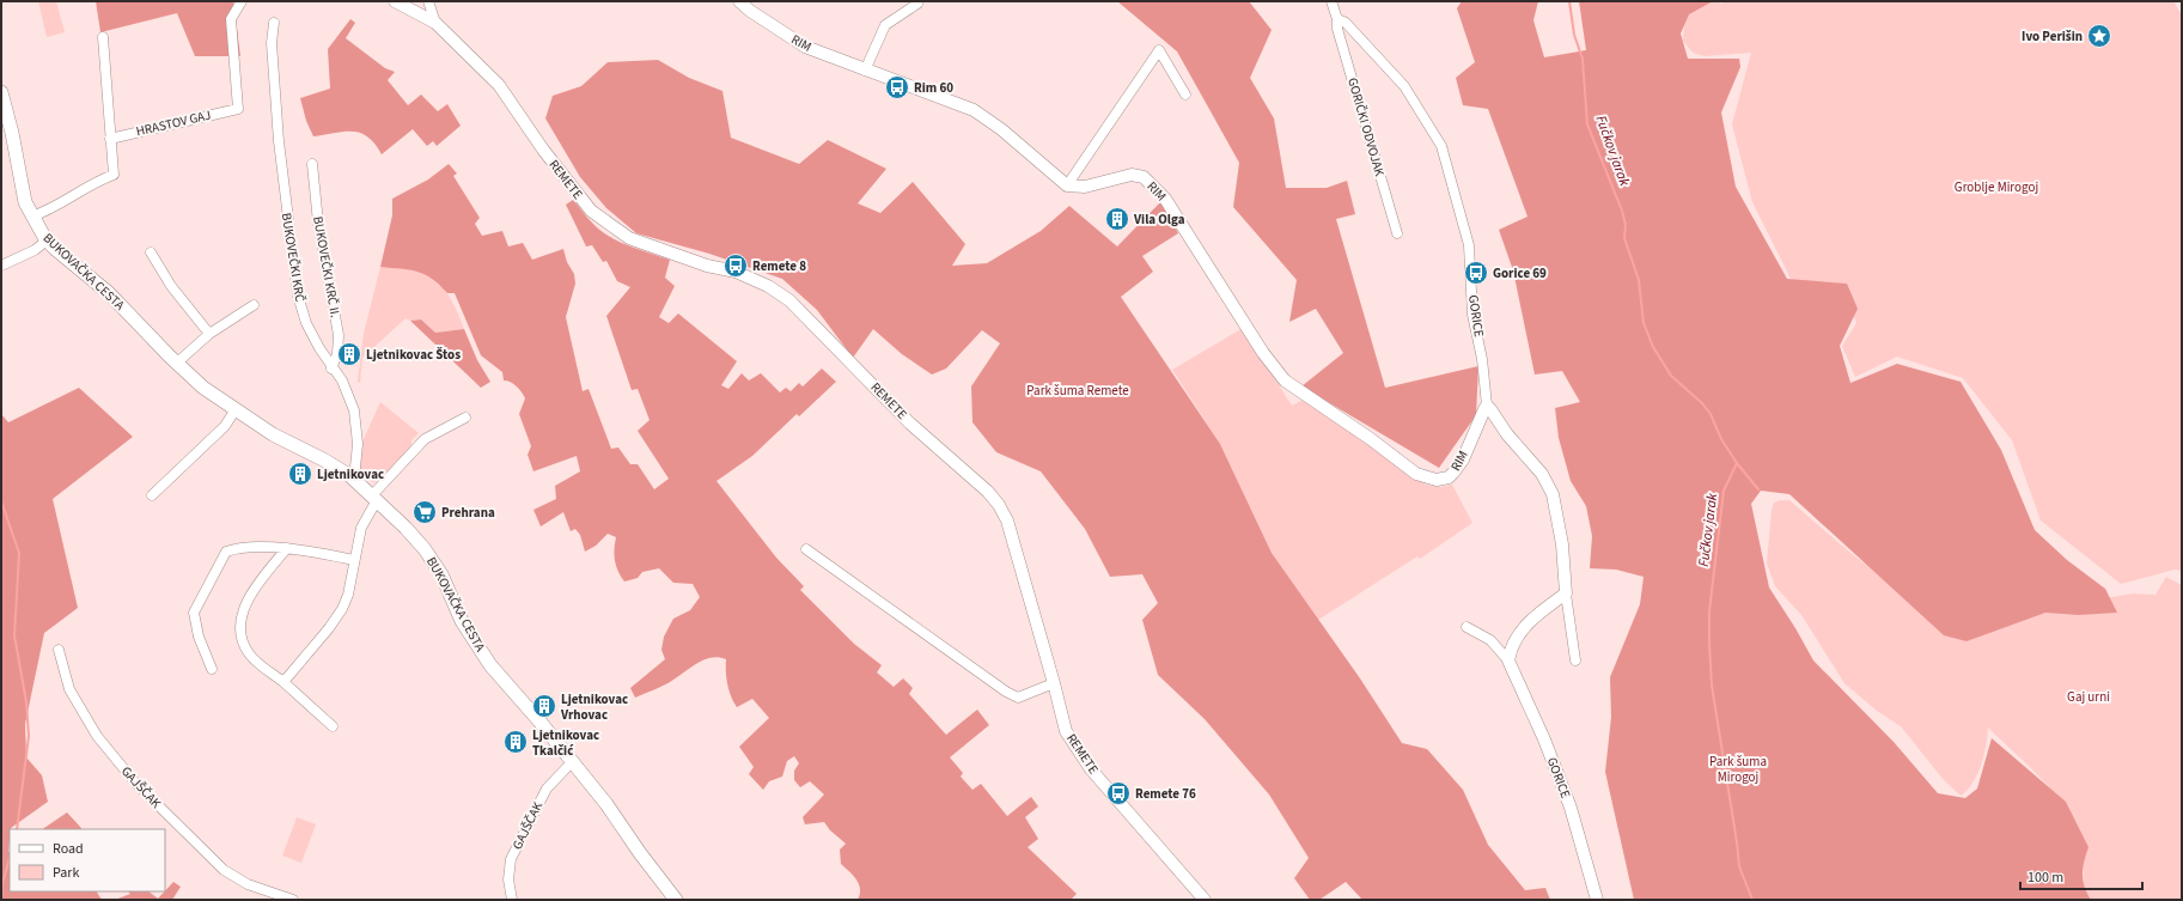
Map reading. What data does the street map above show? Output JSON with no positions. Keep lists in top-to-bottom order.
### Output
{
  "streets": {
    "main road": ["BUKOVAČKA CESTA"],
    "street": [
      "RIM",
      "HRASTOV GAJ",
      "GORIČKI ODVOJAK",
      "REMETE",
      "BUKOVEČKI KRČ",
      "BUKOVEČKI KRČ II.",
      "GORICE",
      "GAJŠČAK"
    ]
  },
  "crossings": [
    ["RIM", "GORICE"],
    ["GORIČKI ODVOJAK", "GORICE"],
    ["BUKOVEČKI KRČ", "BUKOVEČKI KRČ II."],
    ["BUKOVEČKI KRČ", "BUKOVAČKA CESTA"],
    ["BUKOVAČKA CESTA", "GAJŠČAK"]
  ],
  "water": ["Fučkov jarak"],
  "parks": [
    "Groblje Mirogoj",
    "Park šuma Remete",
    "Gaj urni",
    "Park šuma Mirogoj"
  ],
  "places": {
    "place": ["Ivo Perišin"],
    "bus stop": [
      "Rim 60",
      "Remete 8",
      "Gorice 69",
      "Remete 76"
    ],
    "building": [
      "Vila Olga",
      "Ljetnikovac Štos",
      "Ljetnikovac",
      "Ljetnikovac Vrhovac",
      "Ljetnikovac Tkalčić"
    ],
    "supermarket": ["Prehrana"]
  },
  "legend": ["Road", "Park"],
  "scale_bar": "100 m"
}
